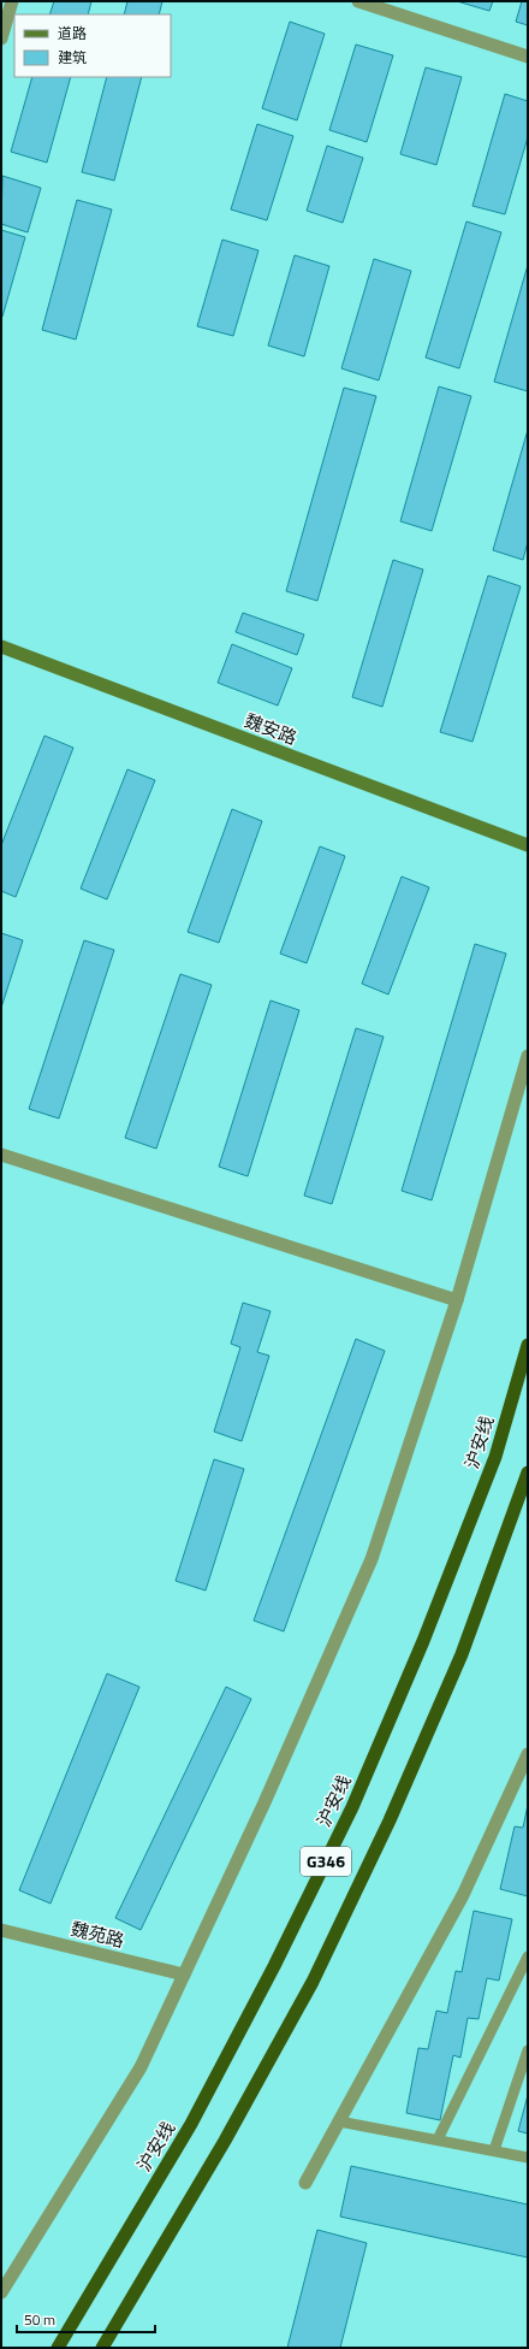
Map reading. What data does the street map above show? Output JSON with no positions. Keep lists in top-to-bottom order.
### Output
{
  "streets": {
    "highway": ["沪安线", "G346"],
    "main road": ["魏安路"],
    "street": ["魏苑路"]
  },
  "legend": ["道路", "建筑"],
  "scale_bar": "50 m"
}
